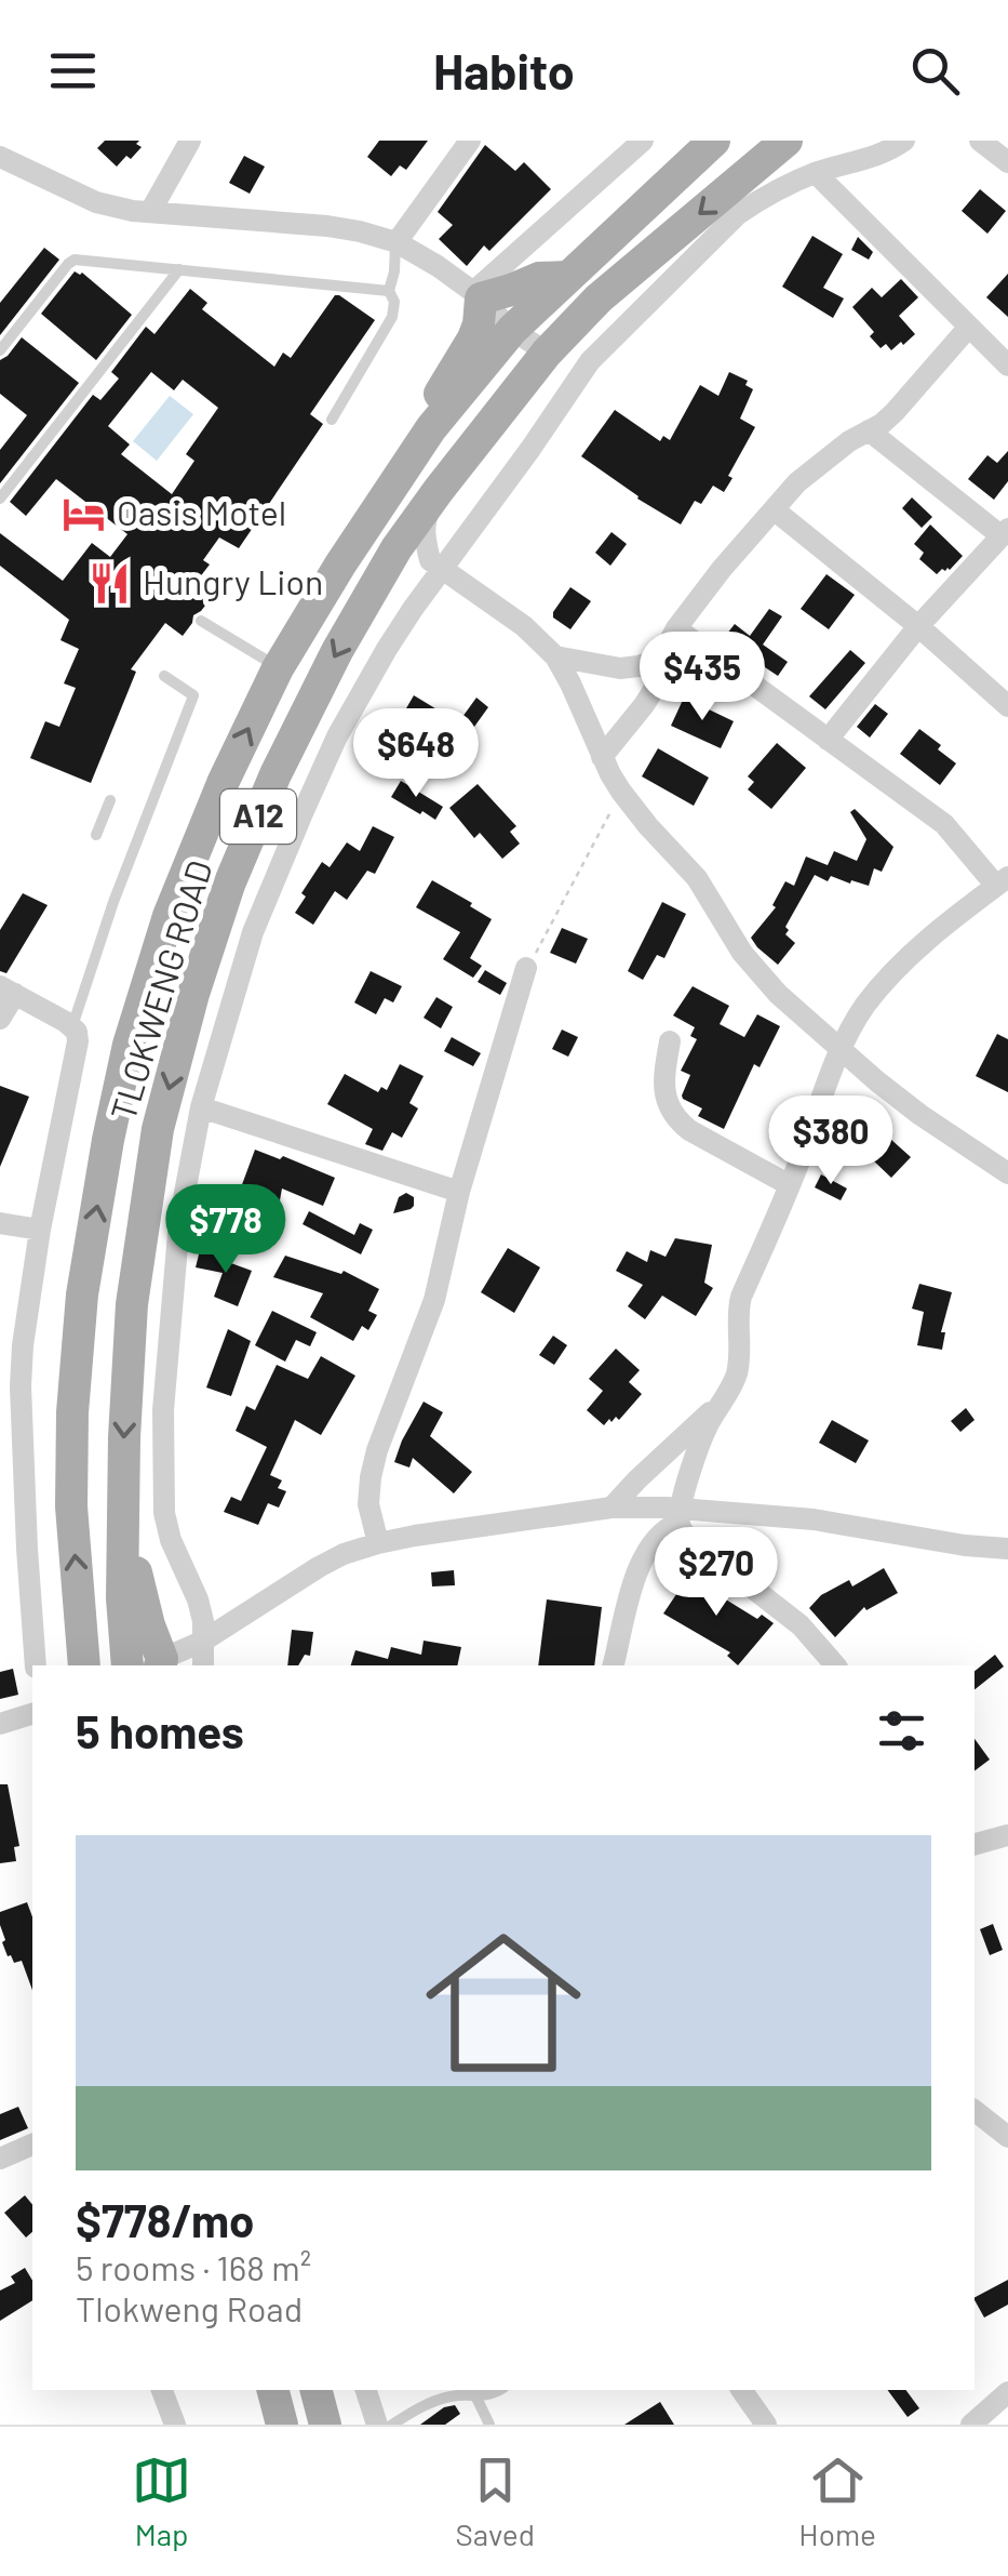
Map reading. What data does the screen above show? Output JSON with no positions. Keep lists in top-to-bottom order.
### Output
{
  "streets": {
    "main road": ["A12", "TLOKWENG ROAD"]
  },
  "places": {
    "hotel": ["Oasis Motel"],
    "restaurant": ["Hungry Lion"]
  },
  "page": {
    "header": "Habito",
    "price": [
      "$435",
      "$648",
      "$380",
      "$778",
      "$270"
    ],
    "heading": "5 homes",
    "list": [
      {
        "name": "$778/mo",
        "note": "5 rooms · 168 m² · Tlokweng Road"
      }
    ],
    "tabs": ["Map", "Saved", "Home"]
  }
}
